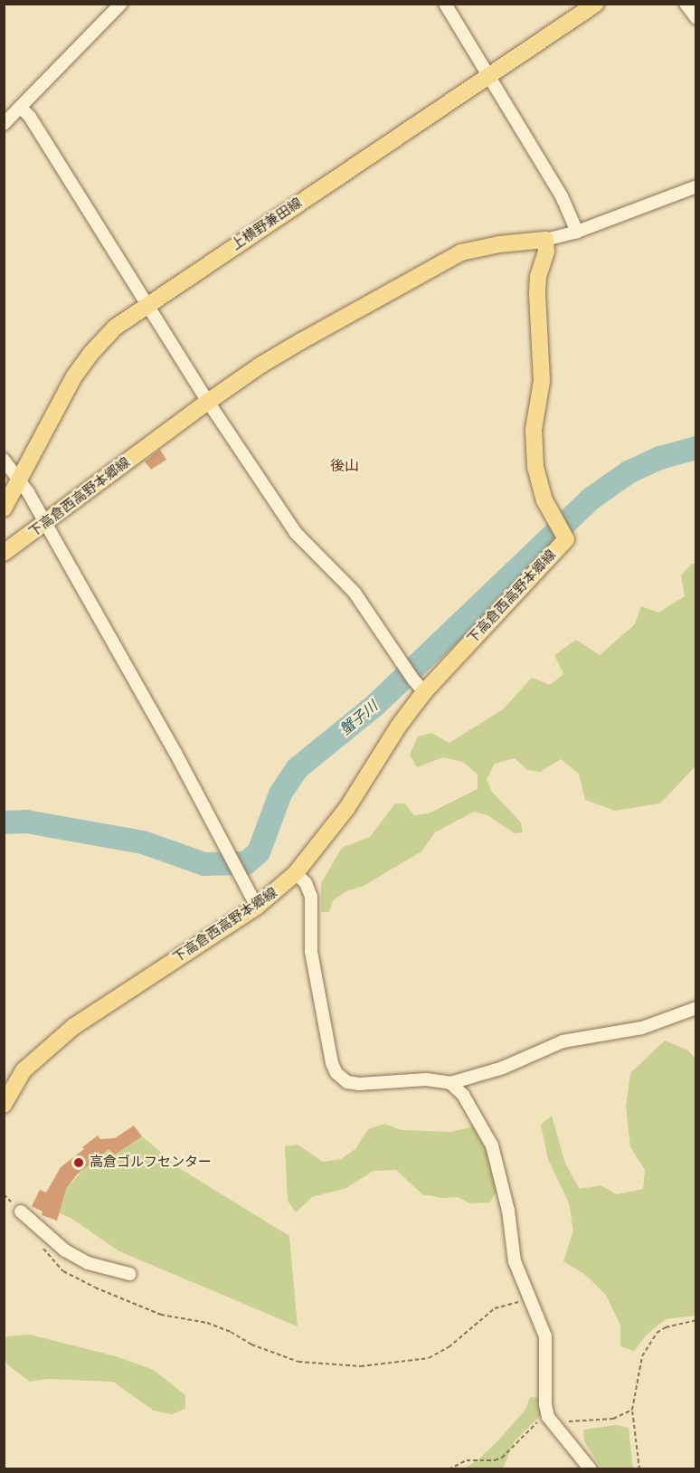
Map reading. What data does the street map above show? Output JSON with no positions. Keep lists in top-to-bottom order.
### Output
{
  "streets": {
    "main road": ["上横野兼田線", "下高倉西高野本郷線"]
  },
  "districts": ["後山"],
  "water": ["蟹子川"],
  "places": ["高倉ゴルフセンター"]
}
